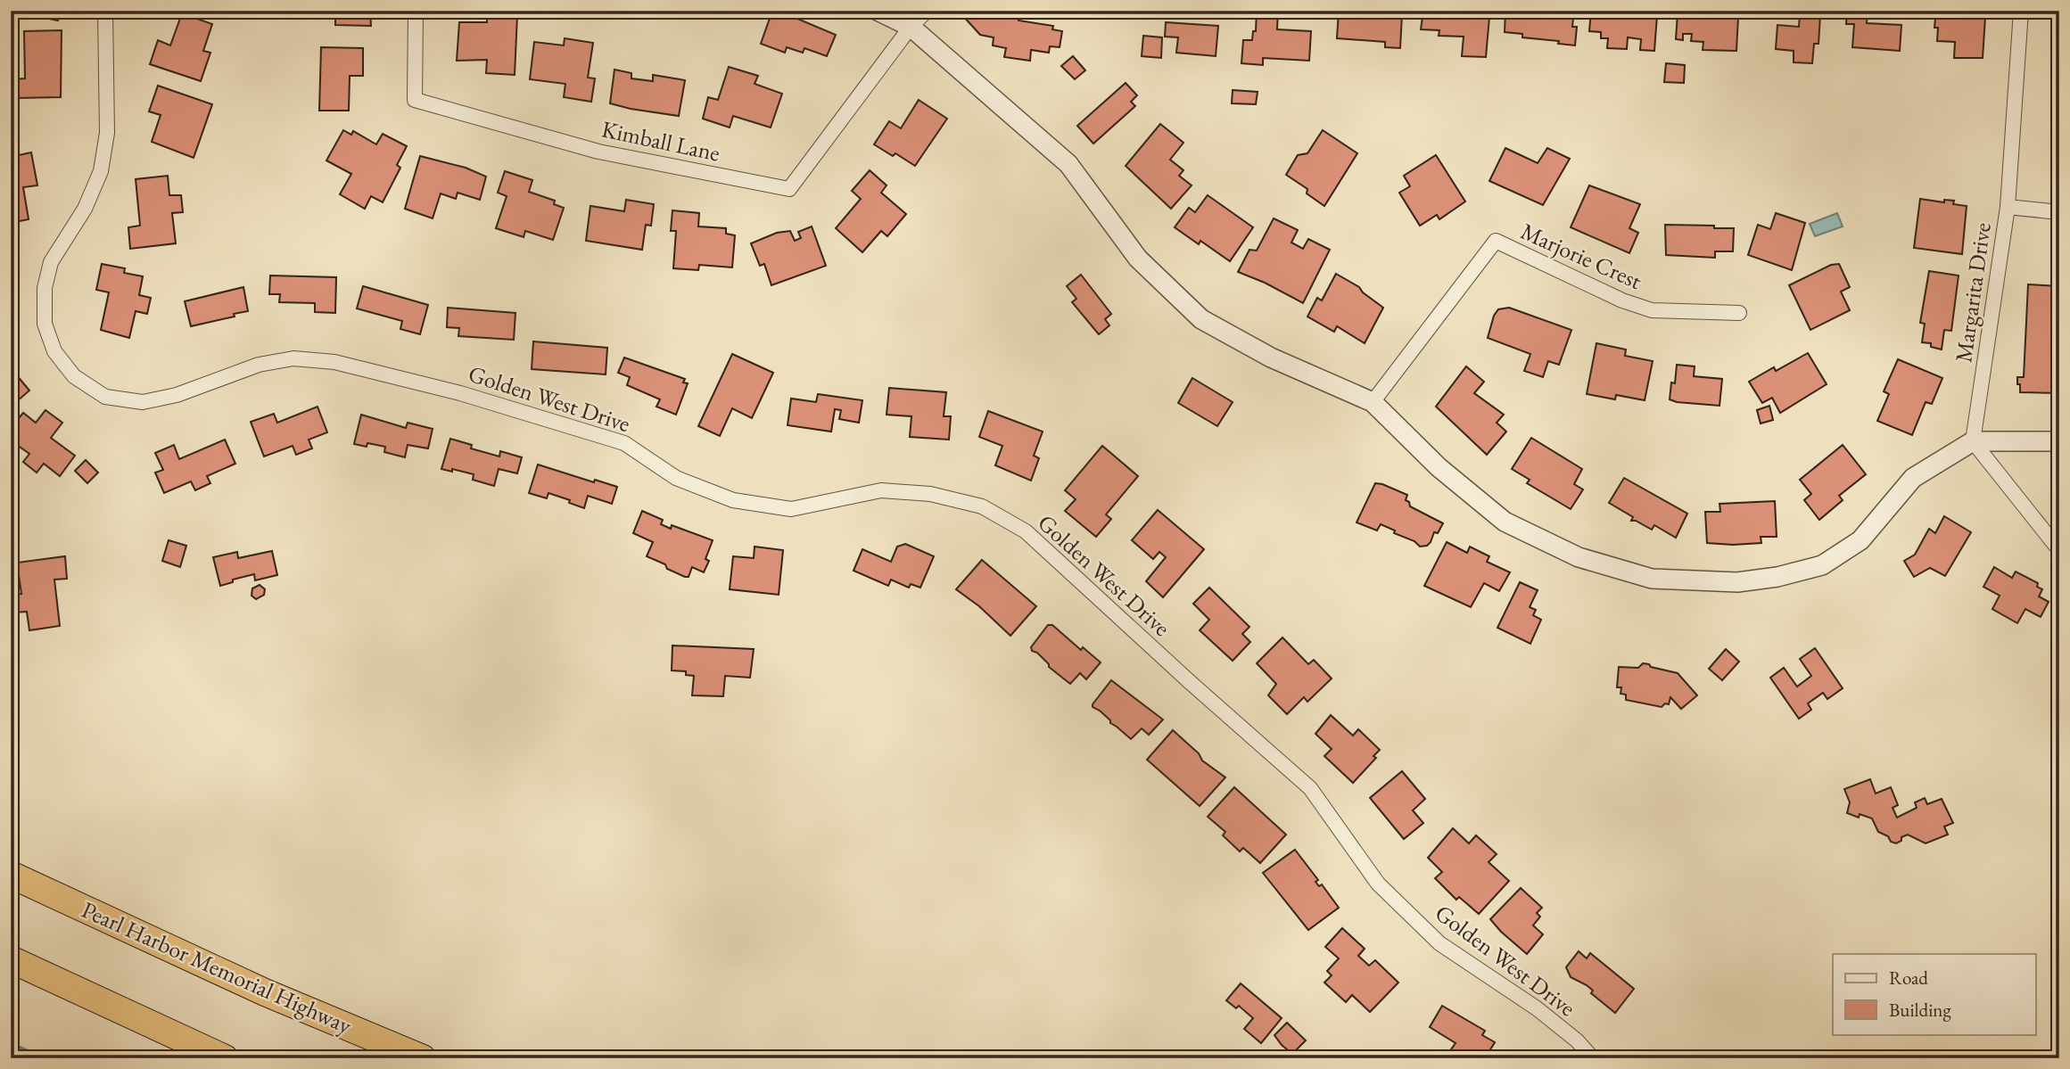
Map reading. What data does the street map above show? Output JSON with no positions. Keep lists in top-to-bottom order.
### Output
{
  "streets": {
    "highway": ["Pearl Harbor Memorial Highway"],
    "street": [
      "Kimball Lane",
      "Marjorie Crest",
      "Margarita Drive",
      "Golden West Drive"
    ]
  },
  "legend": ["Road", "Building"]
}
